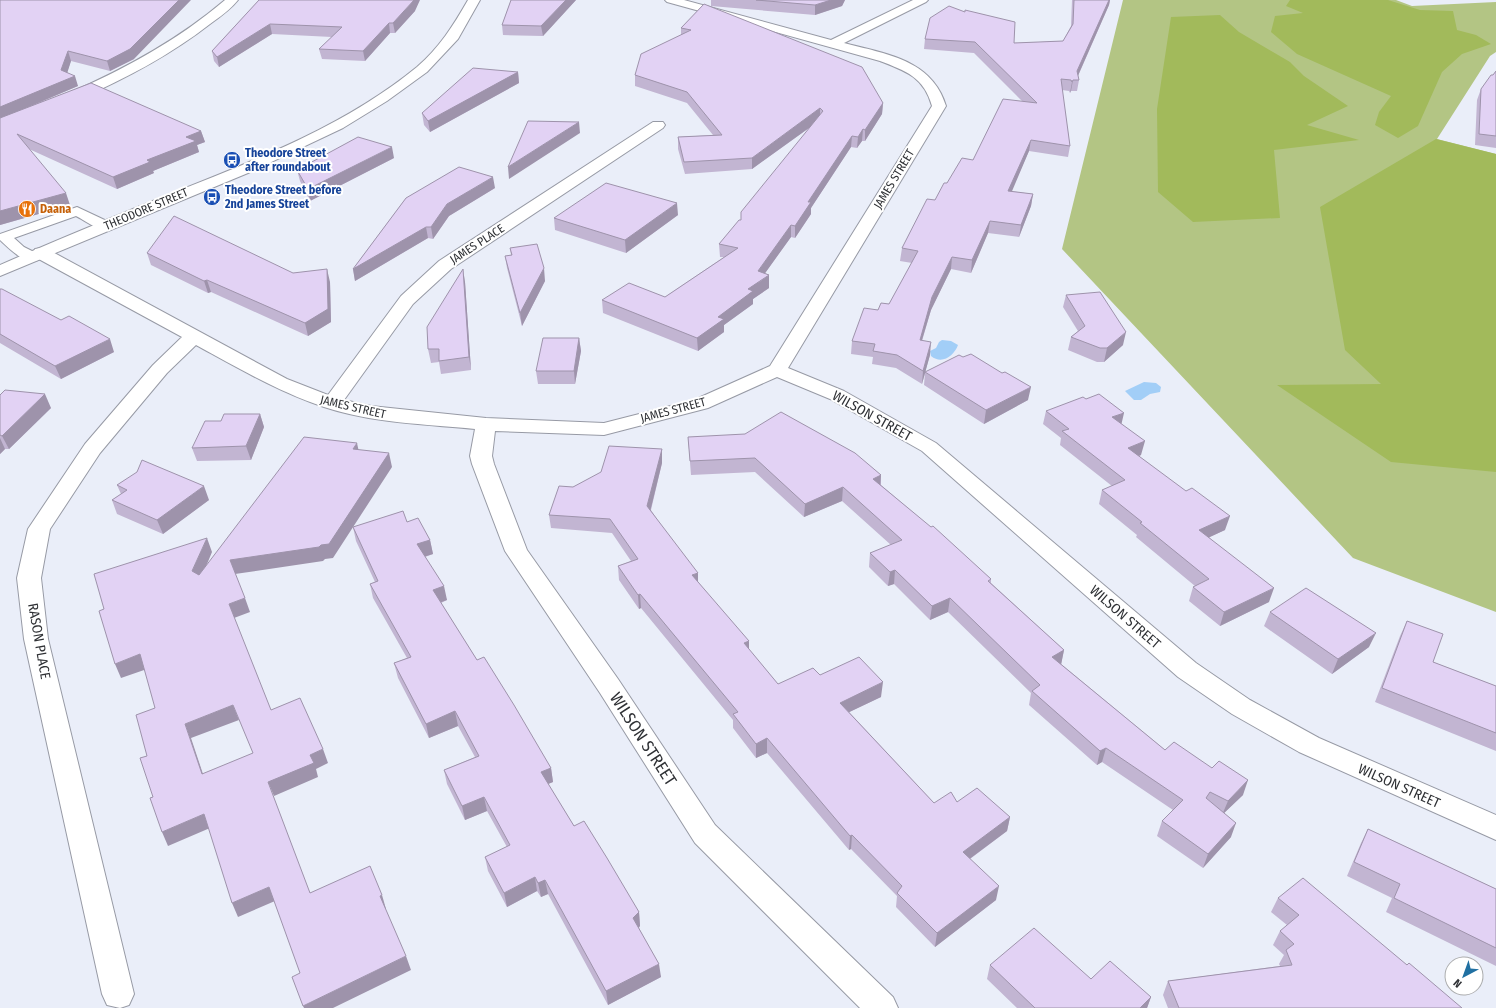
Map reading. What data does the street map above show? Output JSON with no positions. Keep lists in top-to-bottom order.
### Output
{
  "streets": {
    "street": [
      "JAMES STREET",
      "THEODORE STREET",
      "JAMES PLACE",
      "WILSON STREET",
      "RASON PLACE"
    ]
  },
  "crossings": [
    ["JAMES STREET", "THEODORE STREET"],
    ["JAMES STREET", "JAMES PLACE"],
    ["JAMES STREET", "WILSON STREET"],
    ["JAMES STREET", "RASON PLACE"]
  ],
  "places": {
    "bus stop": ["Theodore Street after roundabout", "Theodore Street before 2nd James Street"],
    "restaurant": ["Daana"]
  },
  "north": "bottom left"
}
